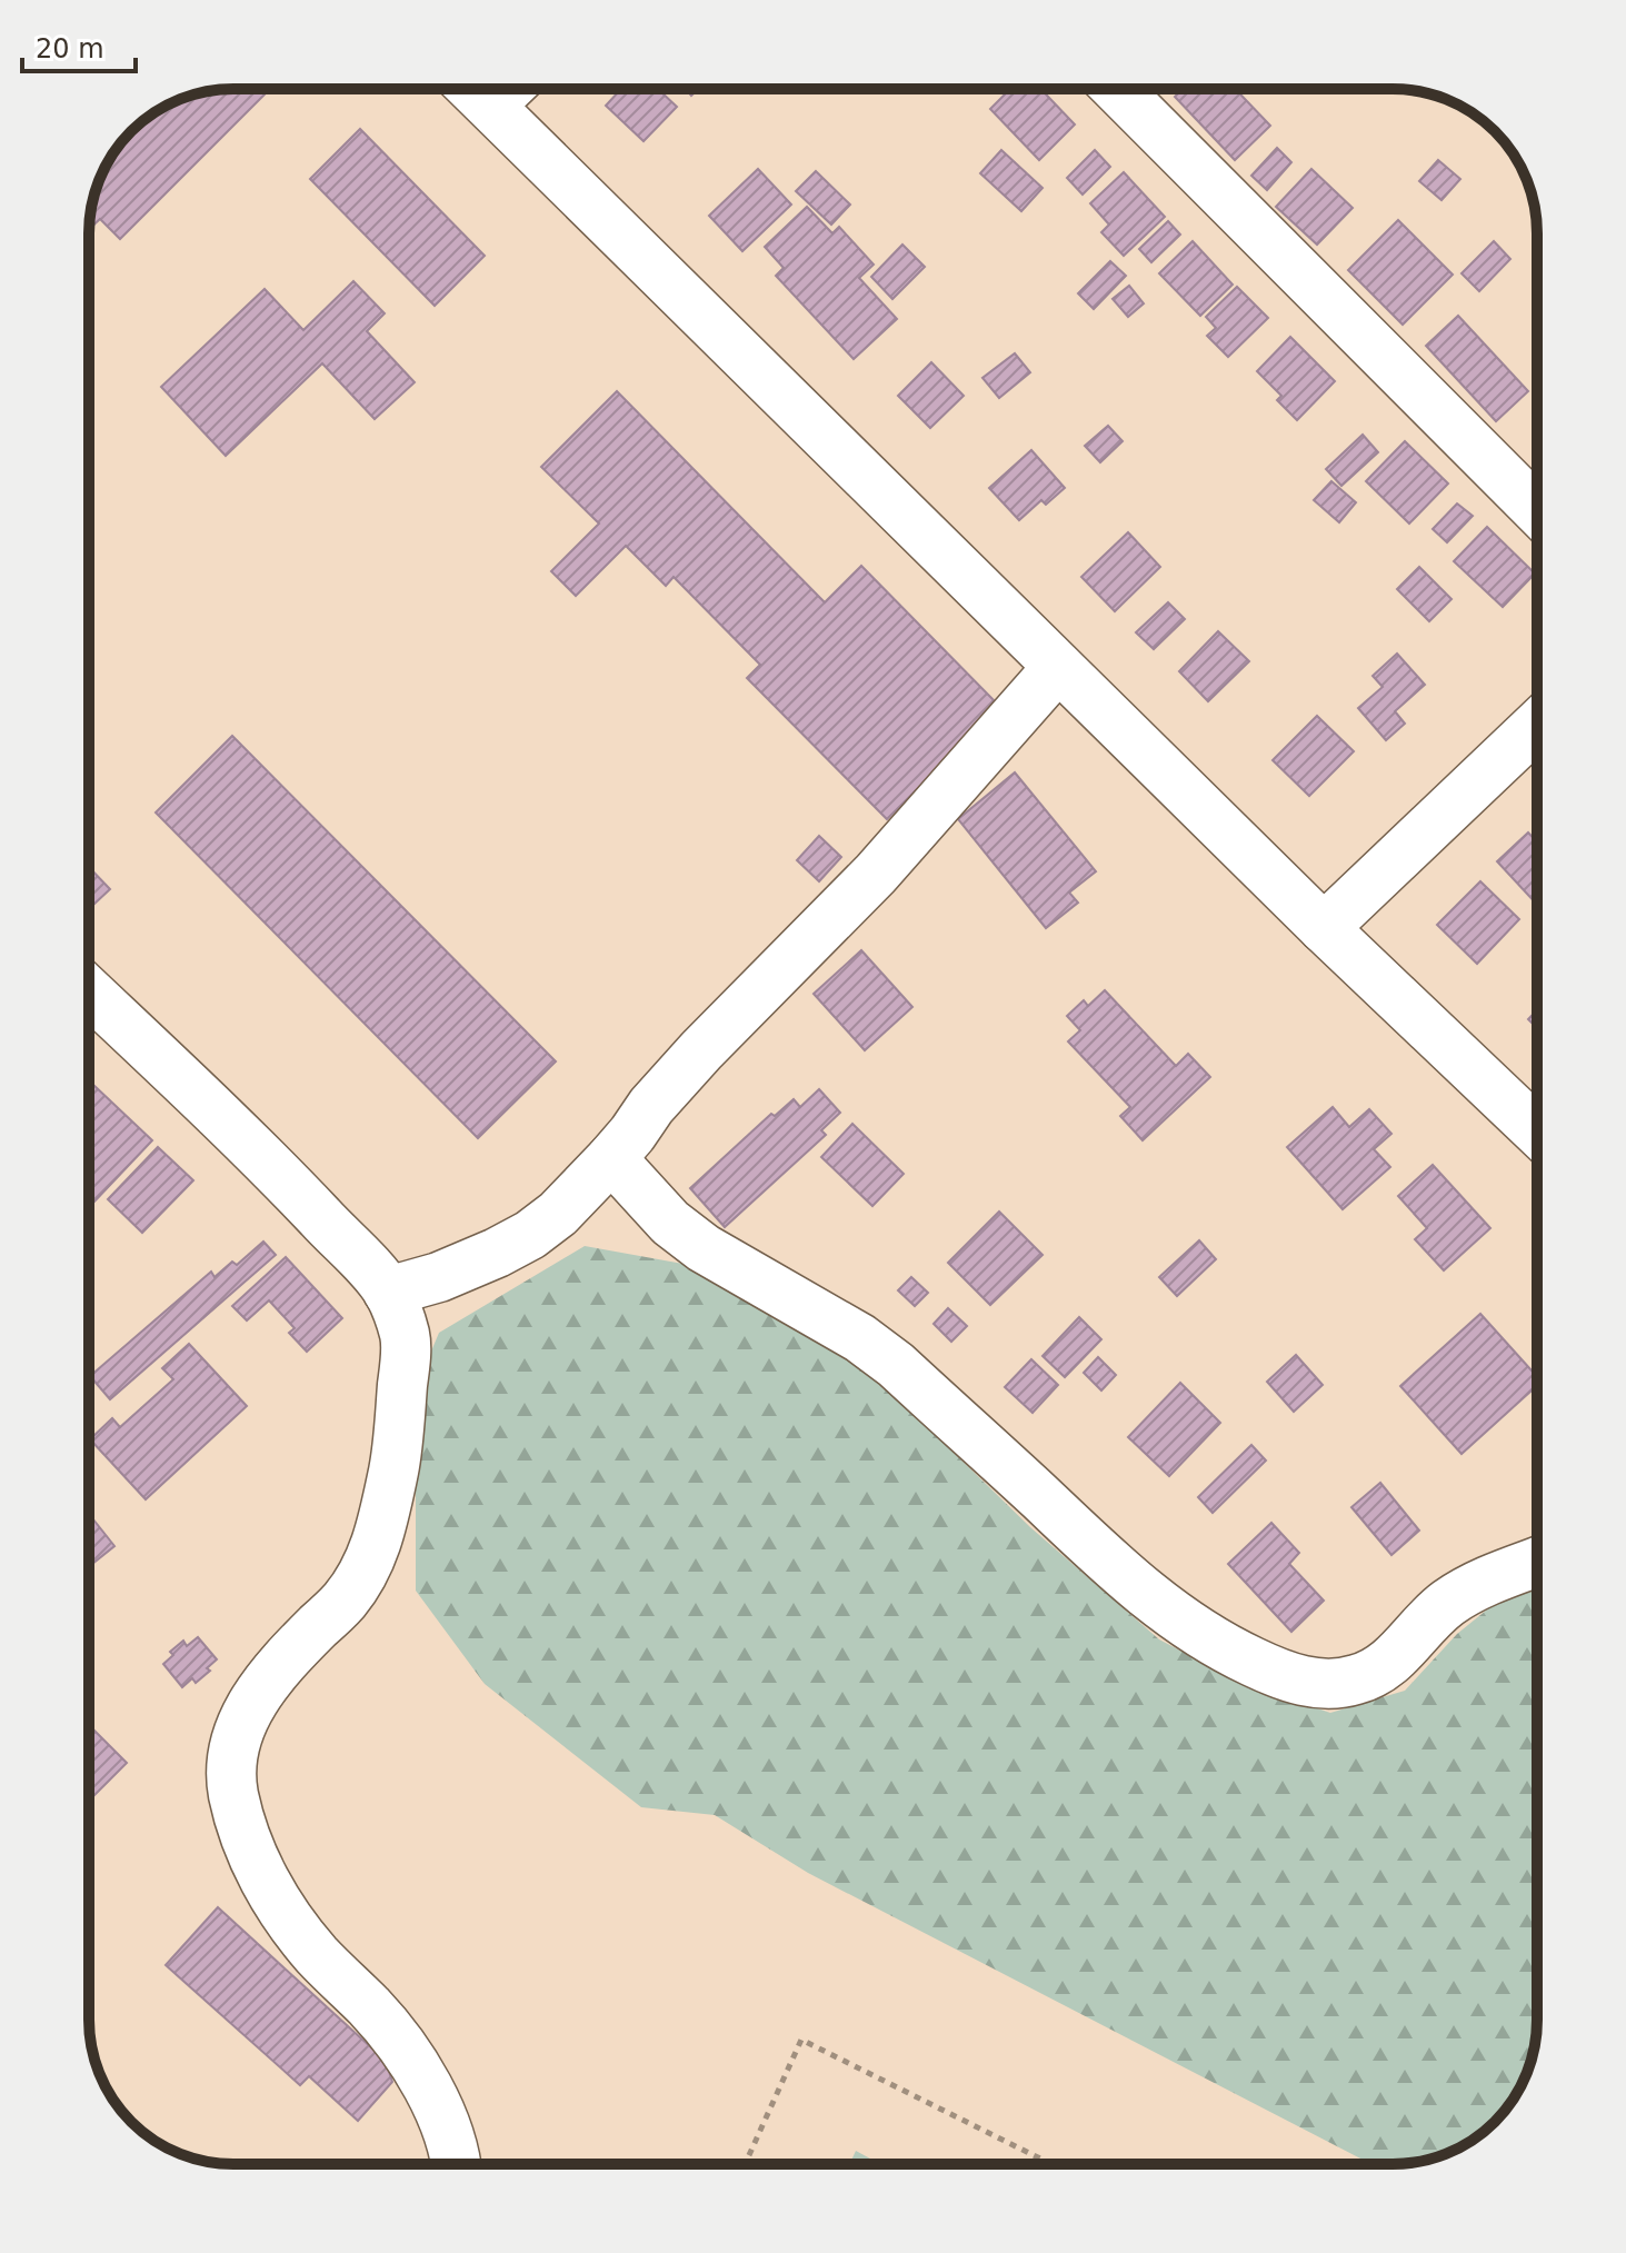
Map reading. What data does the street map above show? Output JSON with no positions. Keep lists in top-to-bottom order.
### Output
{
  "scale_bar": "20 m"
}
